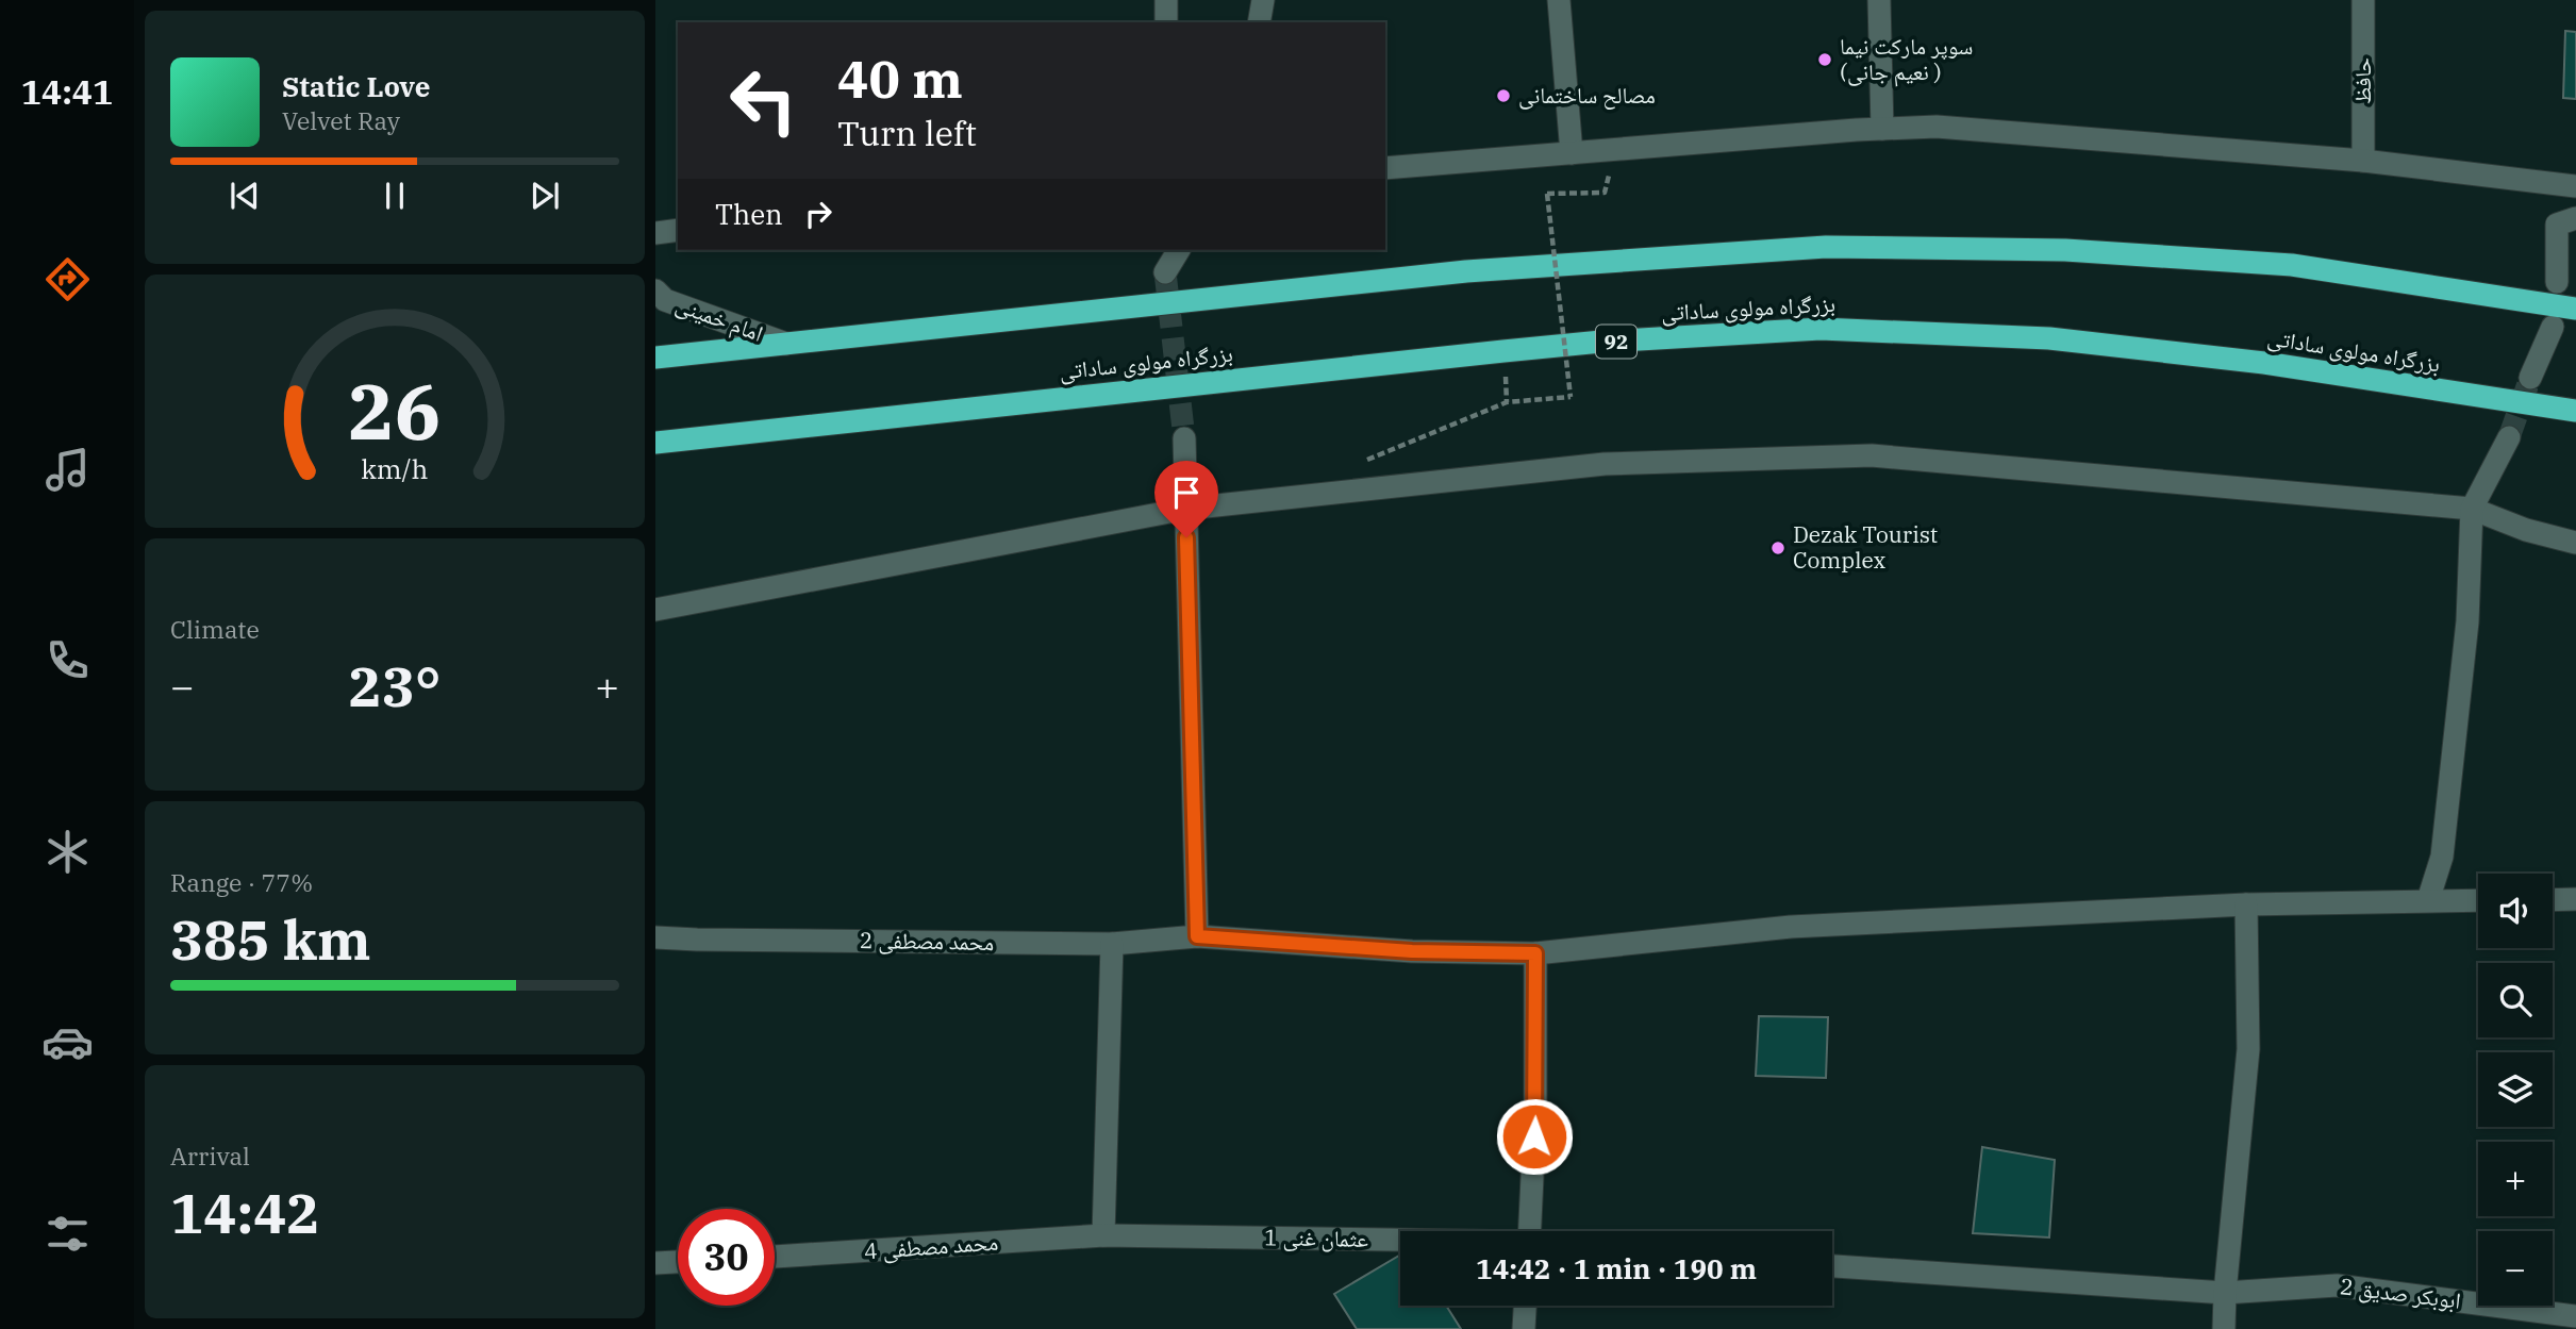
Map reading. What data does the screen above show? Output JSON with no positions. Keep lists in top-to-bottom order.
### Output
{
  "streets": {
    "highway": ["بزرگراه مولوی ساداتی", "92"],
    "street": [
      "حافظ",
      "امام خمینی",
      "محمد مصطفی 2",
      "عثمان غنی 1",
      "محمد مصطفی 4",
      "ابوبکر صدیق 2"
    ]
  },
  "crossings": [
    ["عثمان غنی 1", "محمد مصطفی 4"]
  ],
  "places": ["سوپر مارکت نیما (نعیم جانی )", "مصالح ساختمانی", "Dezak Tourist Complex"],
  "page": {
    "tabs": "14:41",
    "turn": ["40 m", "Turn left"],
    "song": ["Static Love", "Velvet Ray"],
    "then": "Then",
    "tile": [
      "Climate",
      ["Range · 77%", "385 km"],
      ["Arrival", "14:42"]
    ],
    "heat": ["−", "23°", "+"],
    "map_buttons": ["+", "−"],
    "limit": "30",
    "trip": "14:42 · 1 min · 190 m",
    "gauge": ["26", "km/h"]
  }
}
